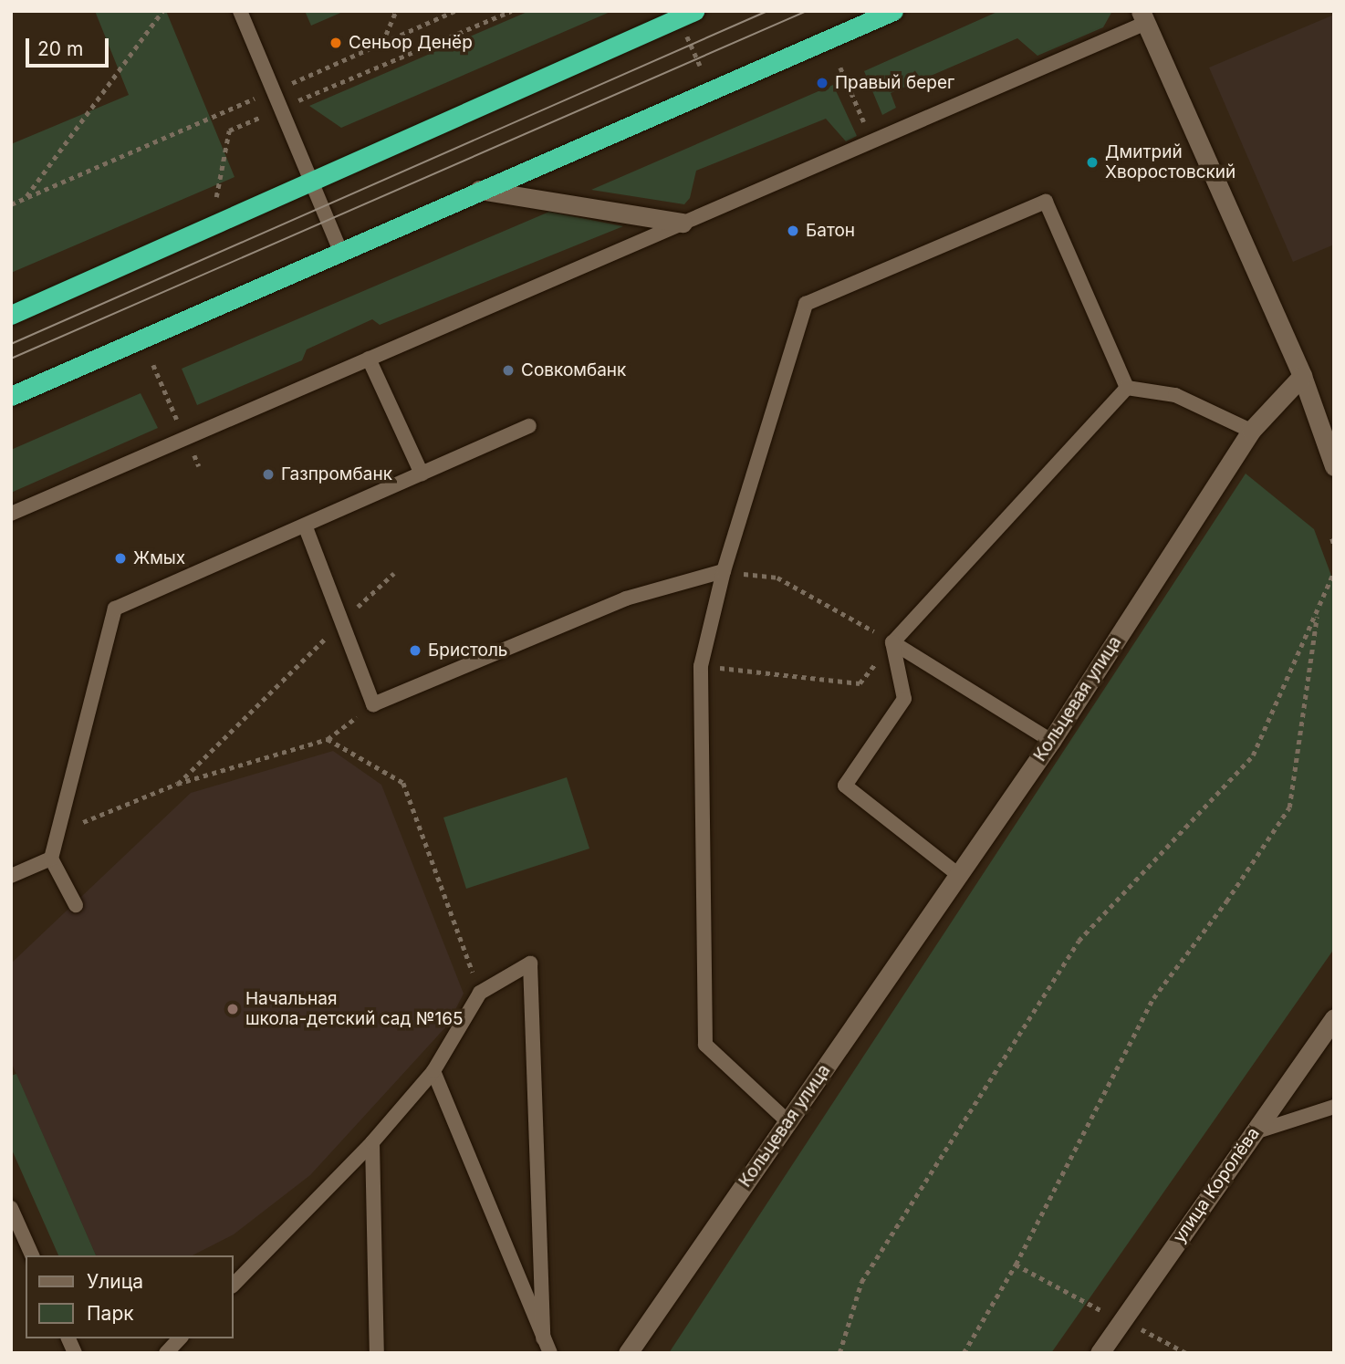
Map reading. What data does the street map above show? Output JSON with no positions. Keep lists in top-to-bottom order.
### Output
{
  "streets": {
    "street": ["Кольцевая улица", "улица Королёва"]
  },
  "places": [
    "Сеньор Денёр",
    "Правый берег",
    "Дмитрий Хворостовский",
    "Батон",
    "Совкомбанк",
    "Газпромбанк",
    "Жмых",
    "Бристоль",
    "Начальная школа-детский сад №165"
  ],
  "legend": ["Улица", "Парк"],
  "scale_bar": "20 m"
}
